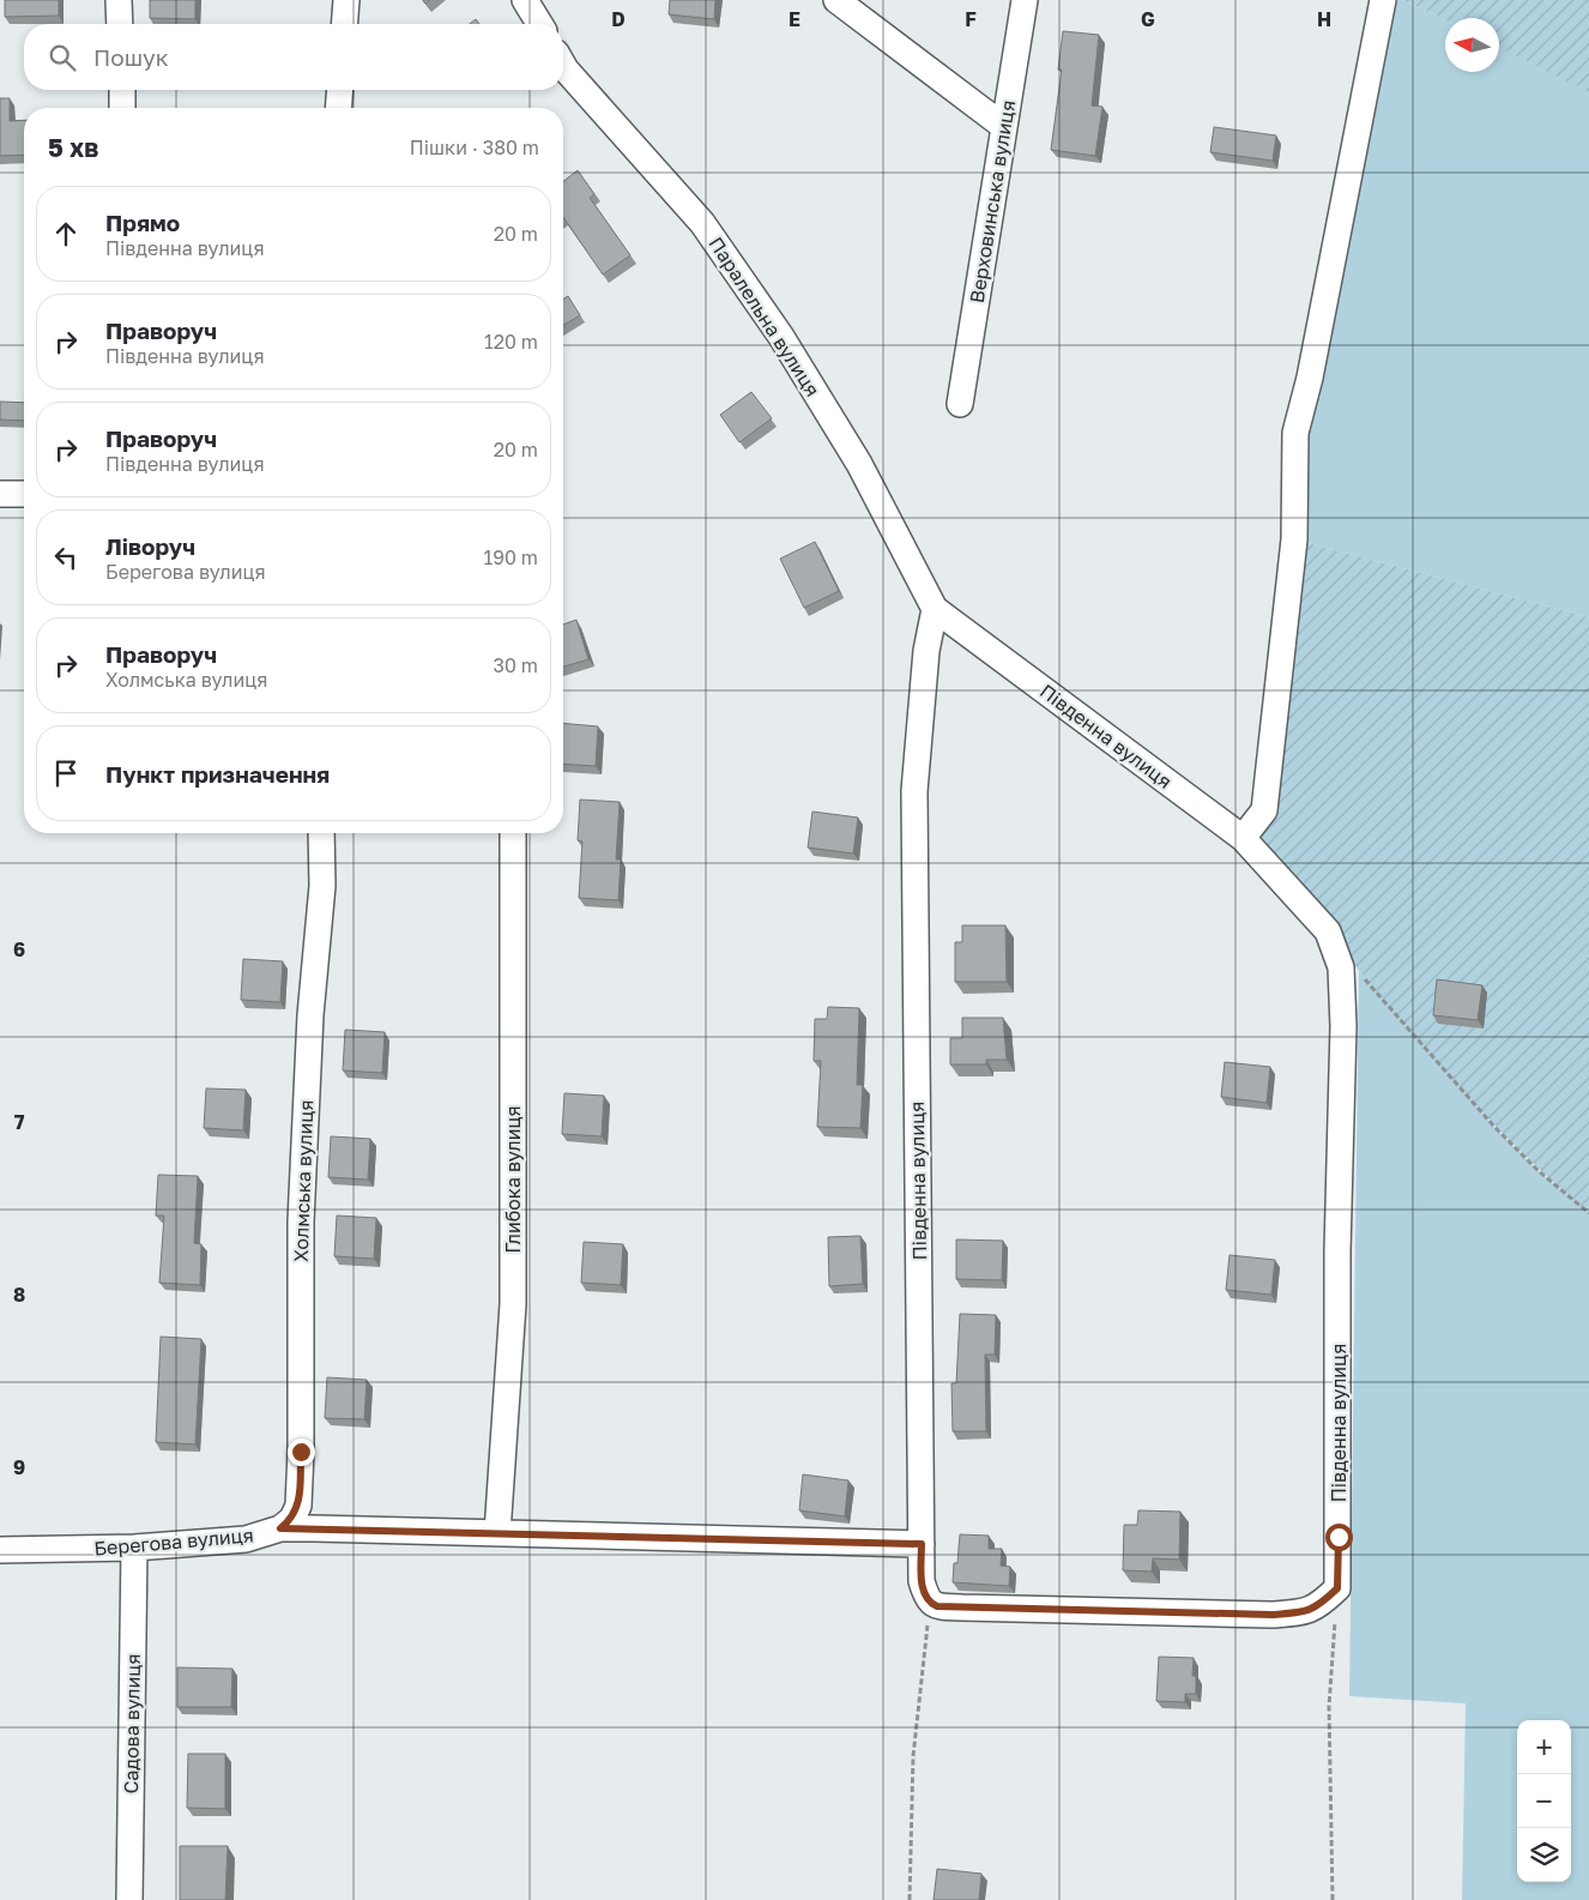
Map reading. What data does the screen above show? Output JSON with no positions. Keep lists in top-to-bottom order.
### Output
{
  "streets": {
    "street": [
      "Верховинська вулиця",
      "Паралельна вулиця",
      "Південна вулиця",
      "Глибока вулиця",
      "Холмська вулиця",
      "Берегова вулиця",
      "Садова вулиця"
    ]
  },
  "crossings": [
    ["Паралельна вулиця", "Південна вулиця"],
    ["Південна вулиця", "Берегова вулиця"],
    ["Глибока вулиця", "Берегова вулиця"],
    ["Холмська вулиця", "Берегова вулиця"],
    ["Берегова вулиця", "Садова вулиця"]
  ],
  "north": "left",
  "page": {
    "search": "Пошук",
    "heading": ["5 хв", "Пішки · 380 m"],
    "list": [
      ["Прямо", "Південна вулиця", "20 m"],
      ["Праворуч", "Південна вулиця", "120 m"],
      ["Праворуч", "Південна вулиця", "20 m"],
      ["Ліворуч", "Берегова вулиця", "190 m"],
      ["Праворуч", "Холмська вулиця", "30 m"],
      "Пункт призначення"
    ],
    "map_buttons": ["+", "−"]
  },
  "grid": {
    "columns": [
      "D",
      "E",
      "F",
      "G",
      "H"
    ],
    "rows": [
      "6",
      "7",
      "8",
      "9"
    ]
  }
}
